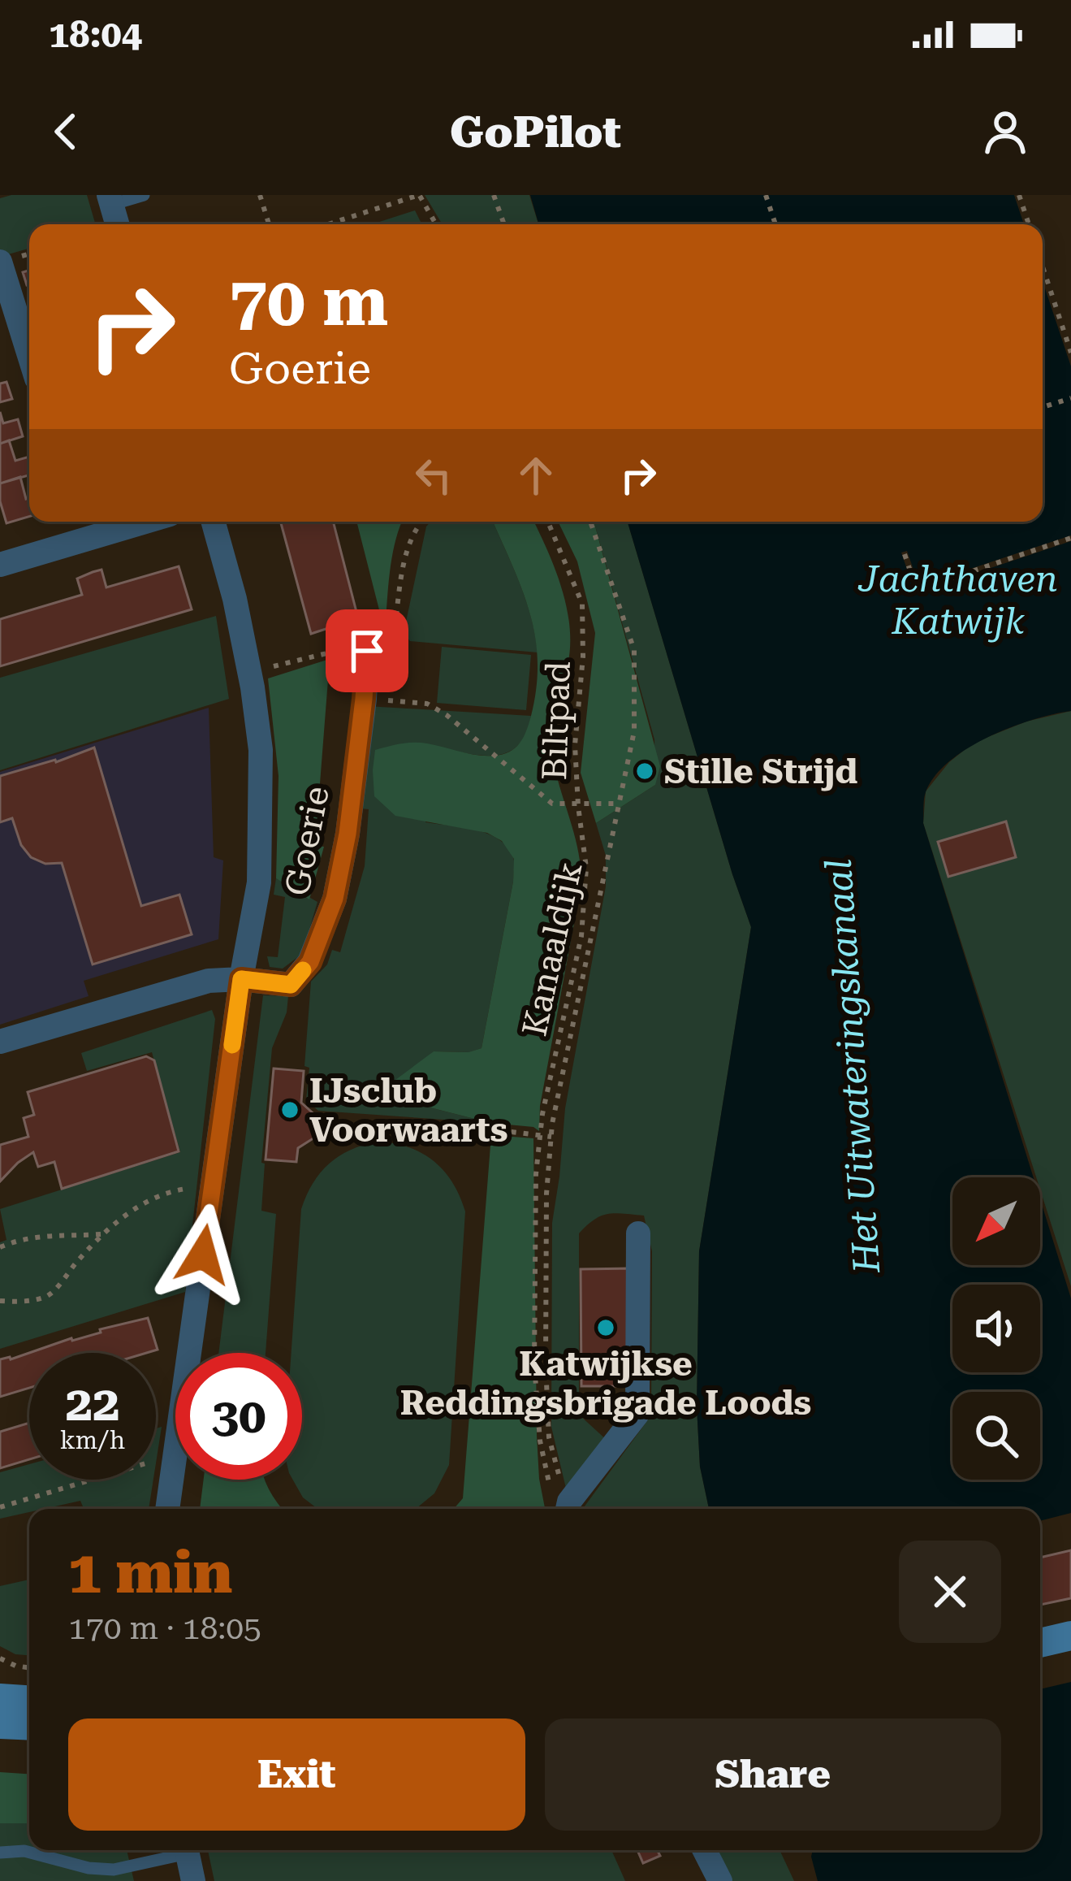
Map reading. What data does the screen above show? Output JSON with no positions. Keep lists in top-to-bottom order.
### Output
{
  "streets": {
    "street": ["Goerie"],
    "path": ["Biltpad", "Kanaaldijk"]
  },
  "crossings": [
    ["Biltpad", "Kanaaldijk"]
  ],
  "water": ["Jachthaven Katwijk", "Het Uitwateringskanaal"],
  "places": ["Stille Strijd", "IJsclub Voorwaarts", "Katwijkse Reddingsbrigade Loods"],
  "north": "bottom left",
  "page": {
    "status": "18:04",
    "header": "GoPilot",
    "turn": ["70 m", "Goerie"],
    "speed": "22 km/h",
    "limit": "30",
    "heading": ["1 min", "170 m · 18:05"],
    "buttons": ["Exit", "Share"]
  }
}
